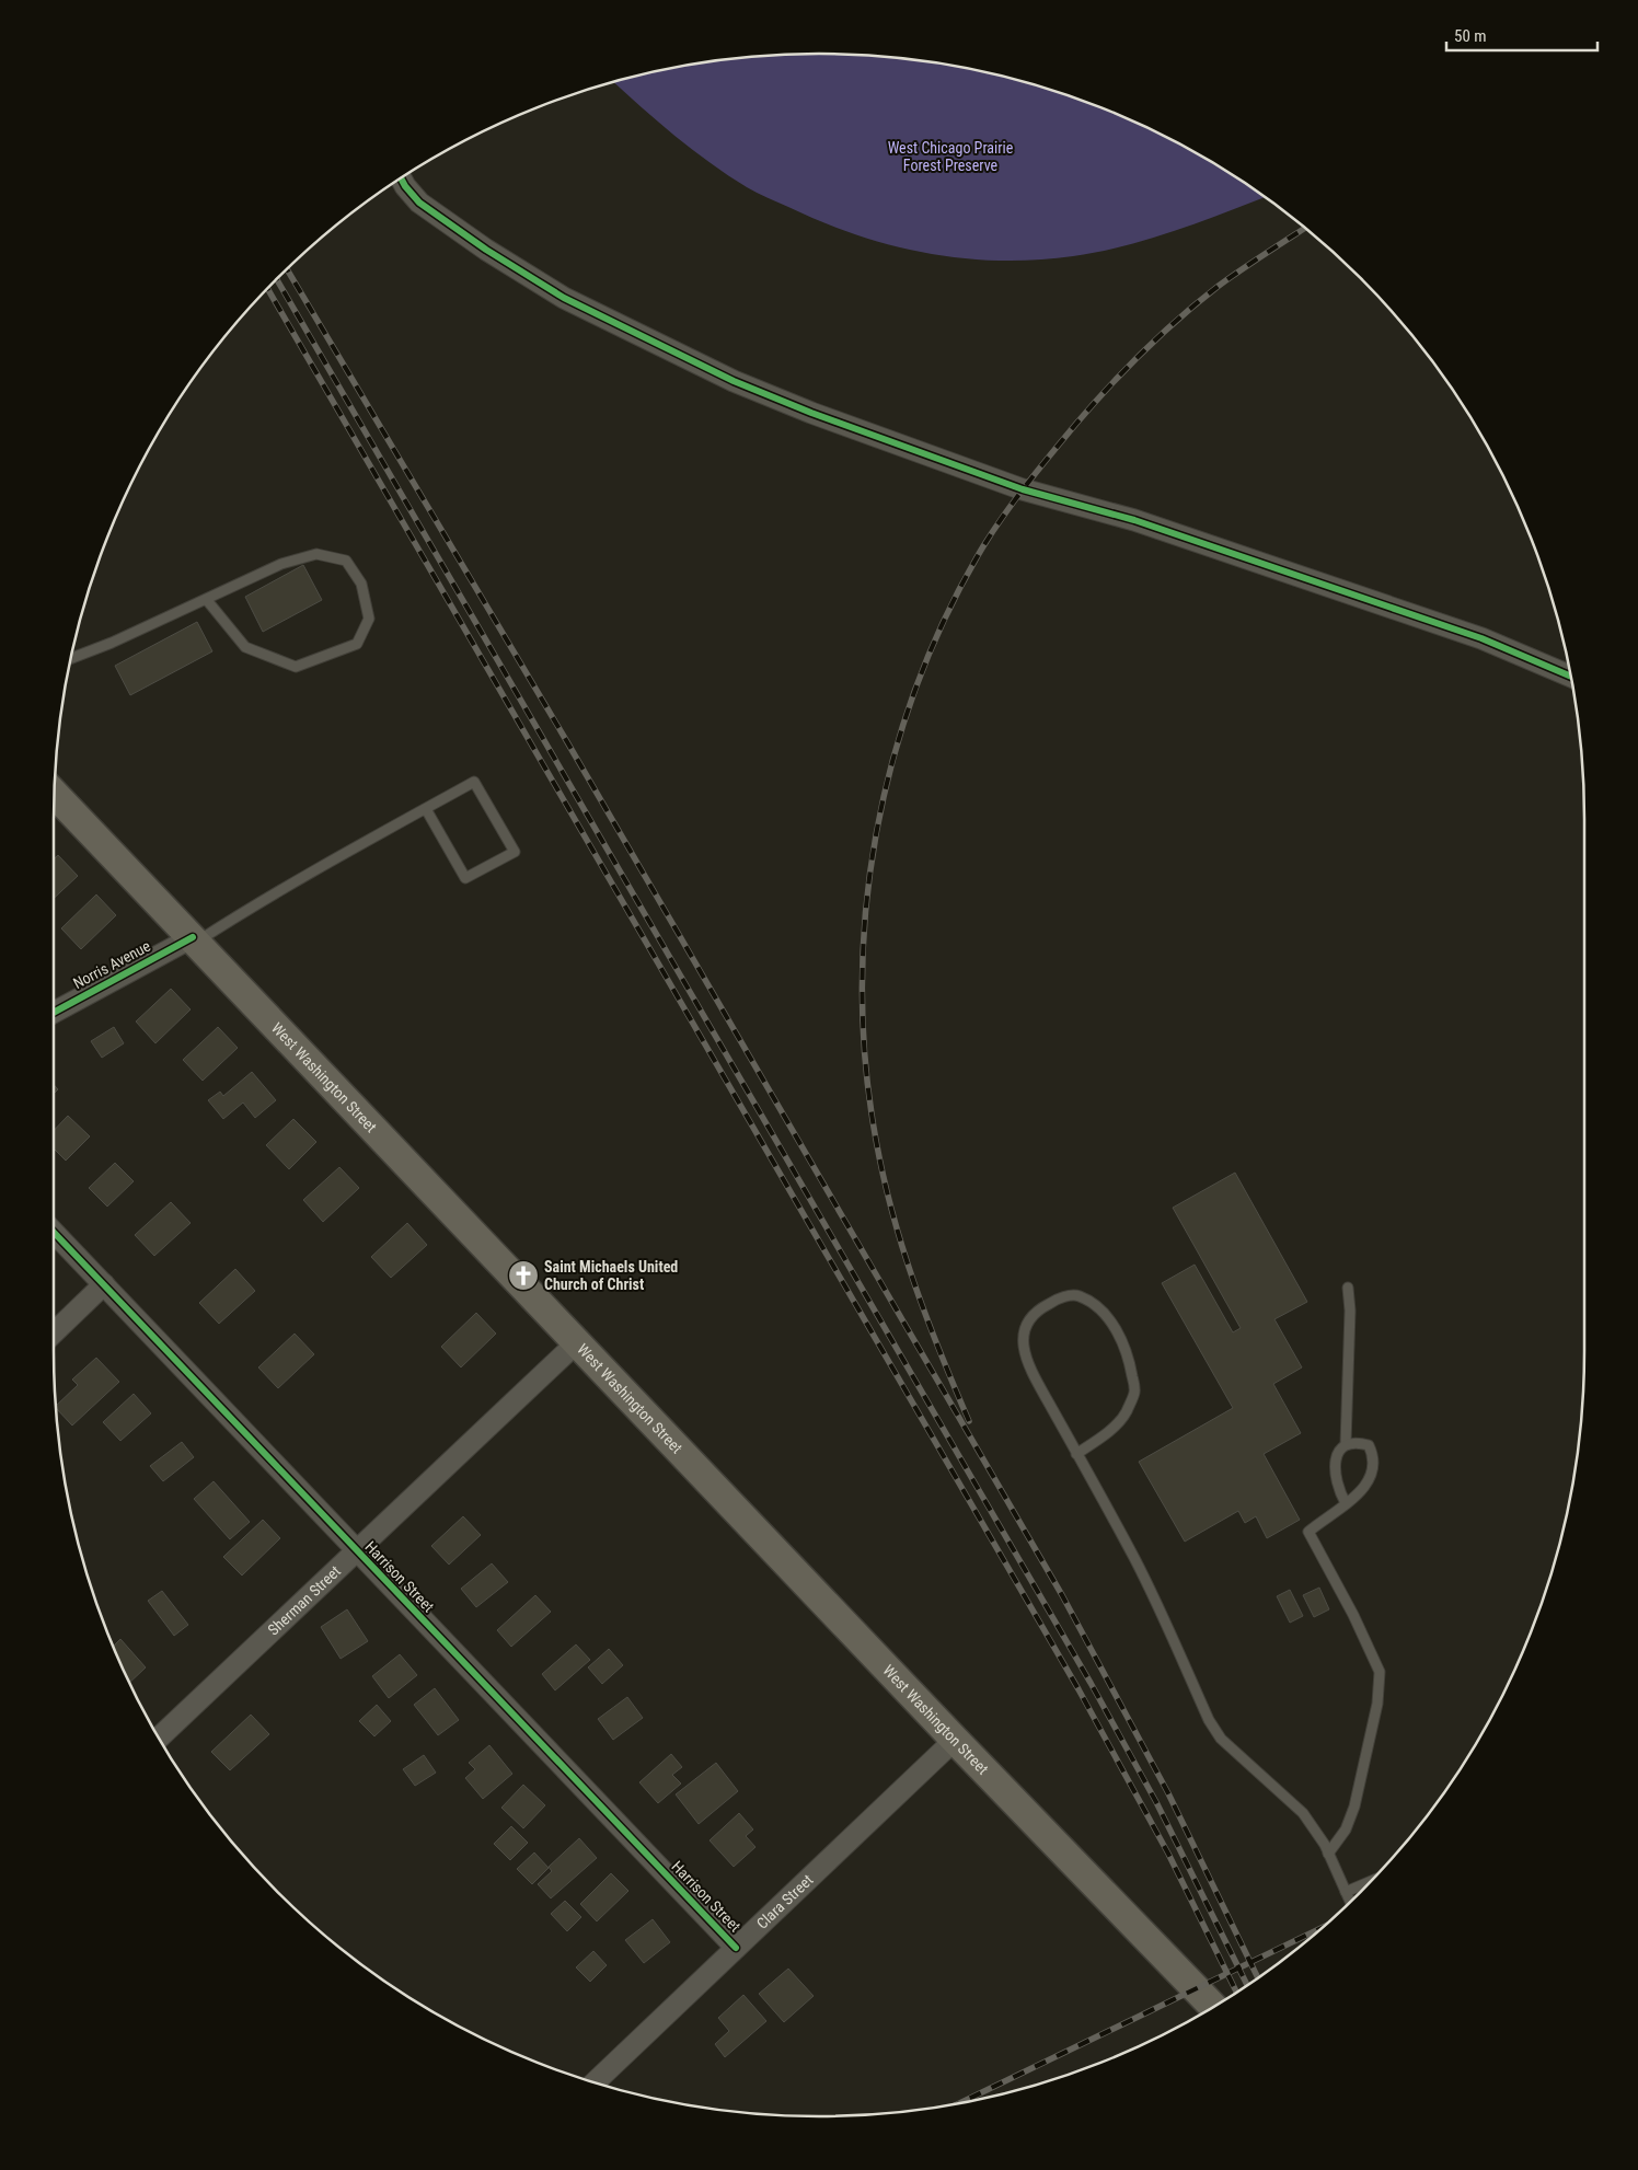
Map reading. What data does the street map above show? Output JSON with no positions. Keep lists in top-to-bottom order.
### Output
{
  "streets": {
    "main road": ["West Washington Street"],
    "street": [
      "Norris Avenue",
      "Harrison Street",
      "Sherman Street",
      "Clara Street"
    ]
  },
  "crossings": [
    ["Norris Avenue", "West Washington Street"],
    ["West Washington Street", "Sherman Street"],
    ["West Washington Street", "Clara Street"],
    ["Harrison Street", "Sherman Street"],
    ["Harrison Street", "Clara Street"]
  ],
  "parks": ["West Chicago Prairie Forest Preserve"],
  "places": {
    "church": ["Saint Michaels United Church of Christ"]
  },
  "scale_bar": "50 m"
}
